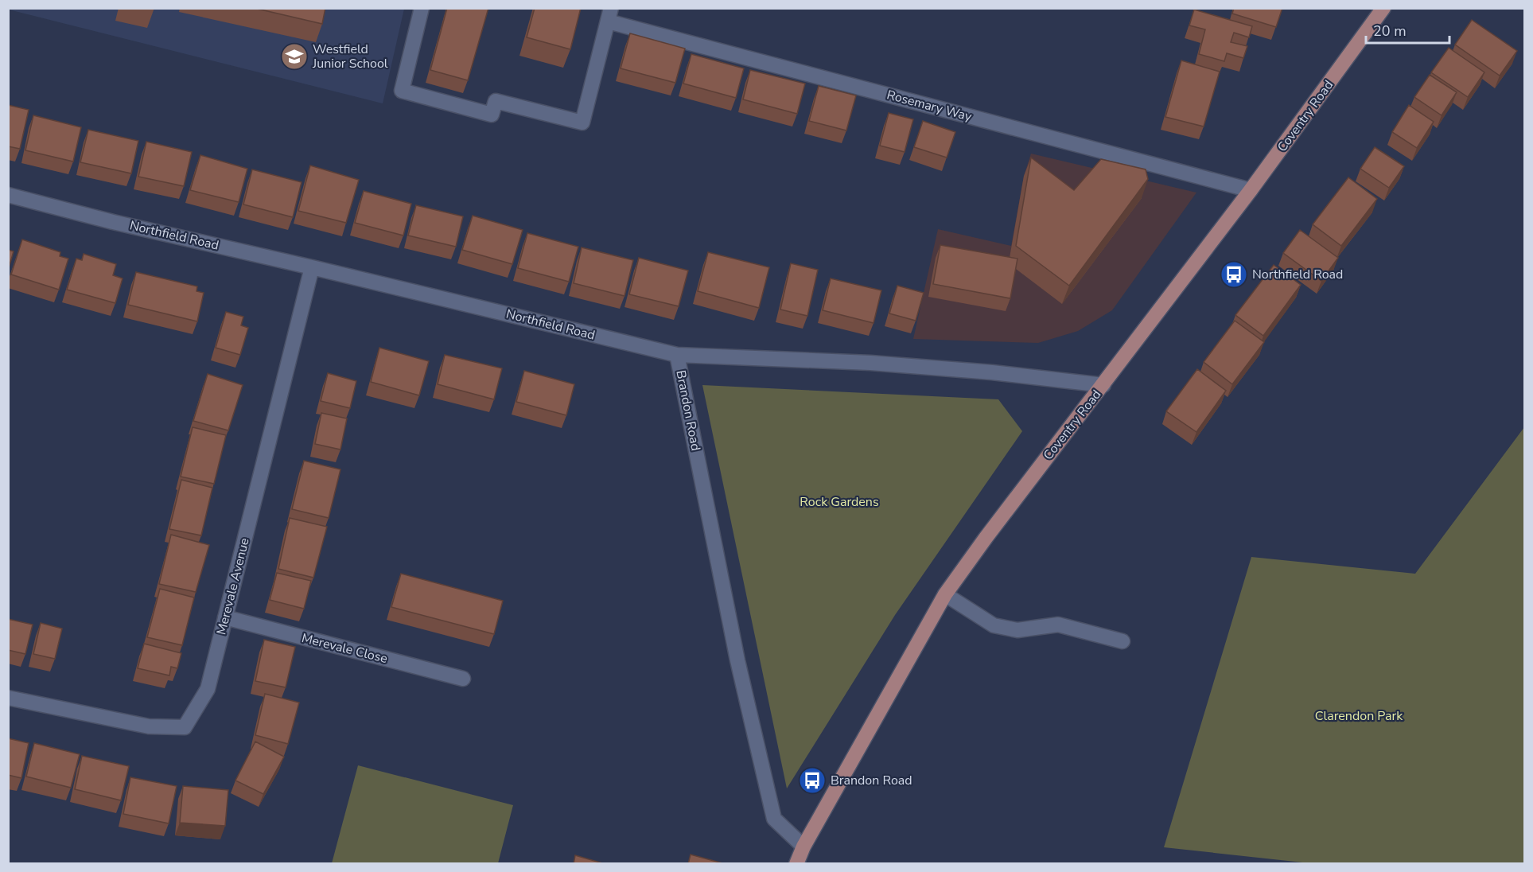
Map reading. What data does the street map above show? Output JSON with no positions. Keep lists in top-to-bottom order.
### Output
{
  "streets": {
    "main road": ["Coventry Road"],
    "street": [
      "Rosemary Way",
      "Northfield Road",
      "Brandon Road",
      "Merevale Avenue",
      "Merevale Close"
    ]
  },
  "crossings": [
    ["Rosemary Way", "Coventry Road"],
    ["Coventry Road", "Northfield Road"],
    ["Coventry Road", "Brandon Road"],
    ["Northfield Road", "Brandon Road"],
    ["Northfield Road", "Merevale Avenue"],
    ["Merevale Avenue", "Merevale Close"]
  ],
  "parks": ["Rock Gardens", "Clarendon Park"],
  "places": {
    "school or university": ["Westfield Junior School"],
    "bus stop": ["Northfield Road", "Brandon Road"]
  },
  "scale_bar": "20 m"
}
